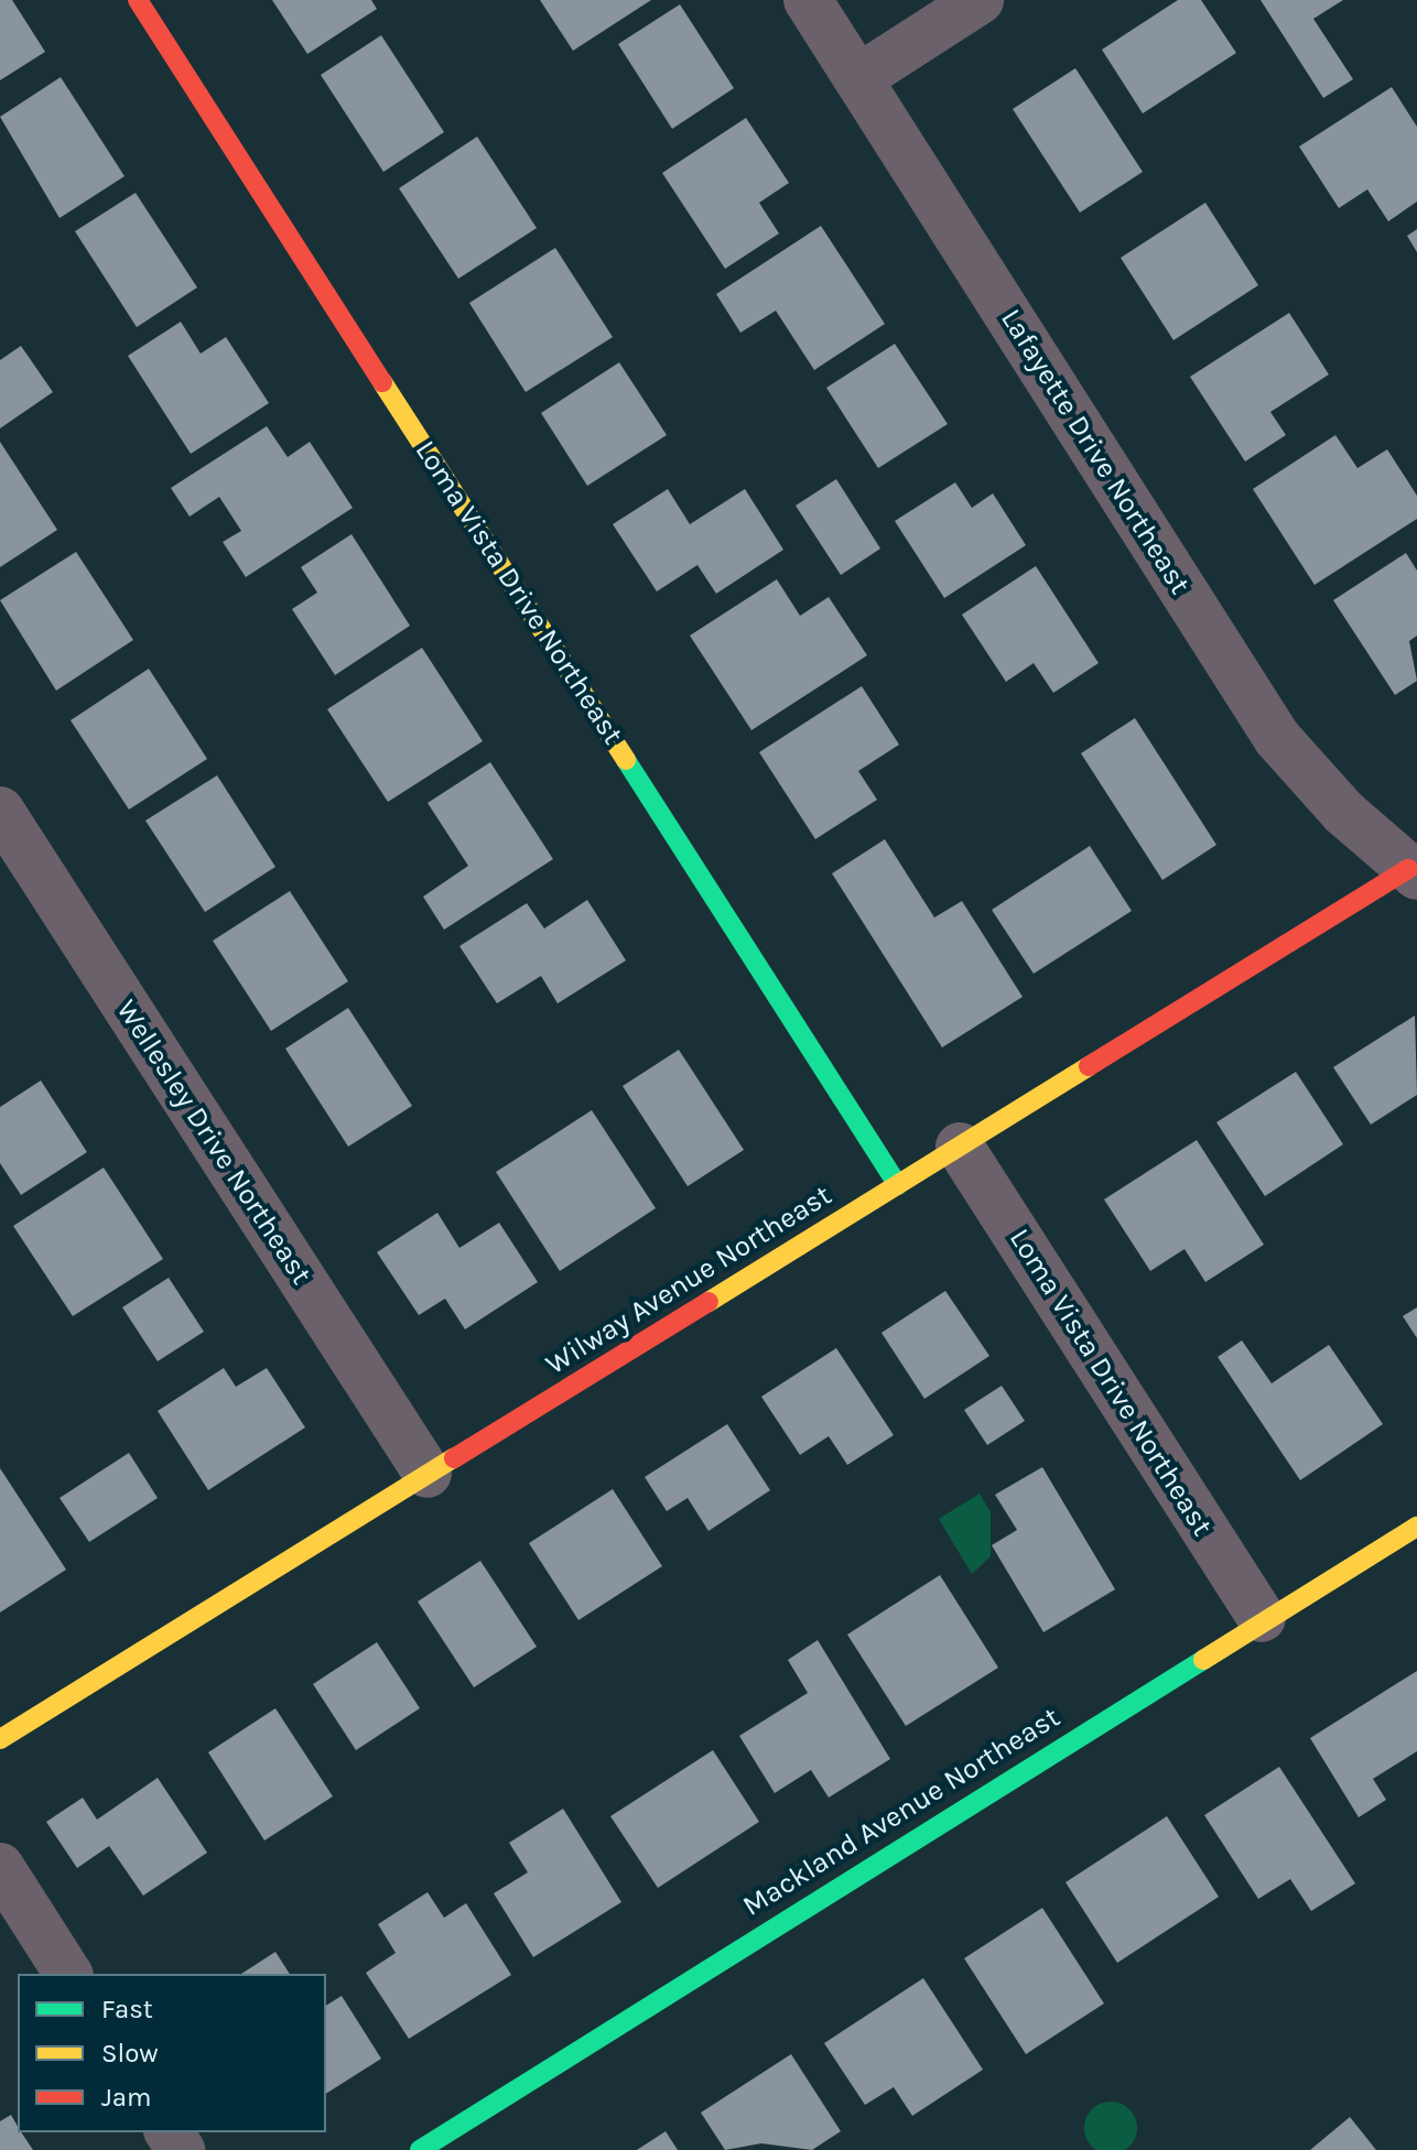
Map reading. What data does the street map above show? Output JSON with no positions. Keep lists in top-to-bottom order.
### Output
{
  "streets": {
    "street": [
      "Lafayette Drive Northeast",
      "Loma Vista Drive Northeast",
      "Wellesley Drive Northeast",
      "Wilway Avenue Northeast",
      "Mackland Avenue Northeast"
    ]
  },
  "crossings": [
    ["Lafayette Drive Northeast", "Wilway Avenue Northeast"],
    ["Loma Vista Drive Northeast", "Wilway Avenue Northeast"],
    ["Loma Vista Drive Northeast", "Mackland Avenue Northeast"],
    ["Wellesley Drive Northeast", "Wilway Avenue Northeast"]
  ],
  "legend": ["Fast", "Slow", "Jam"]
}
